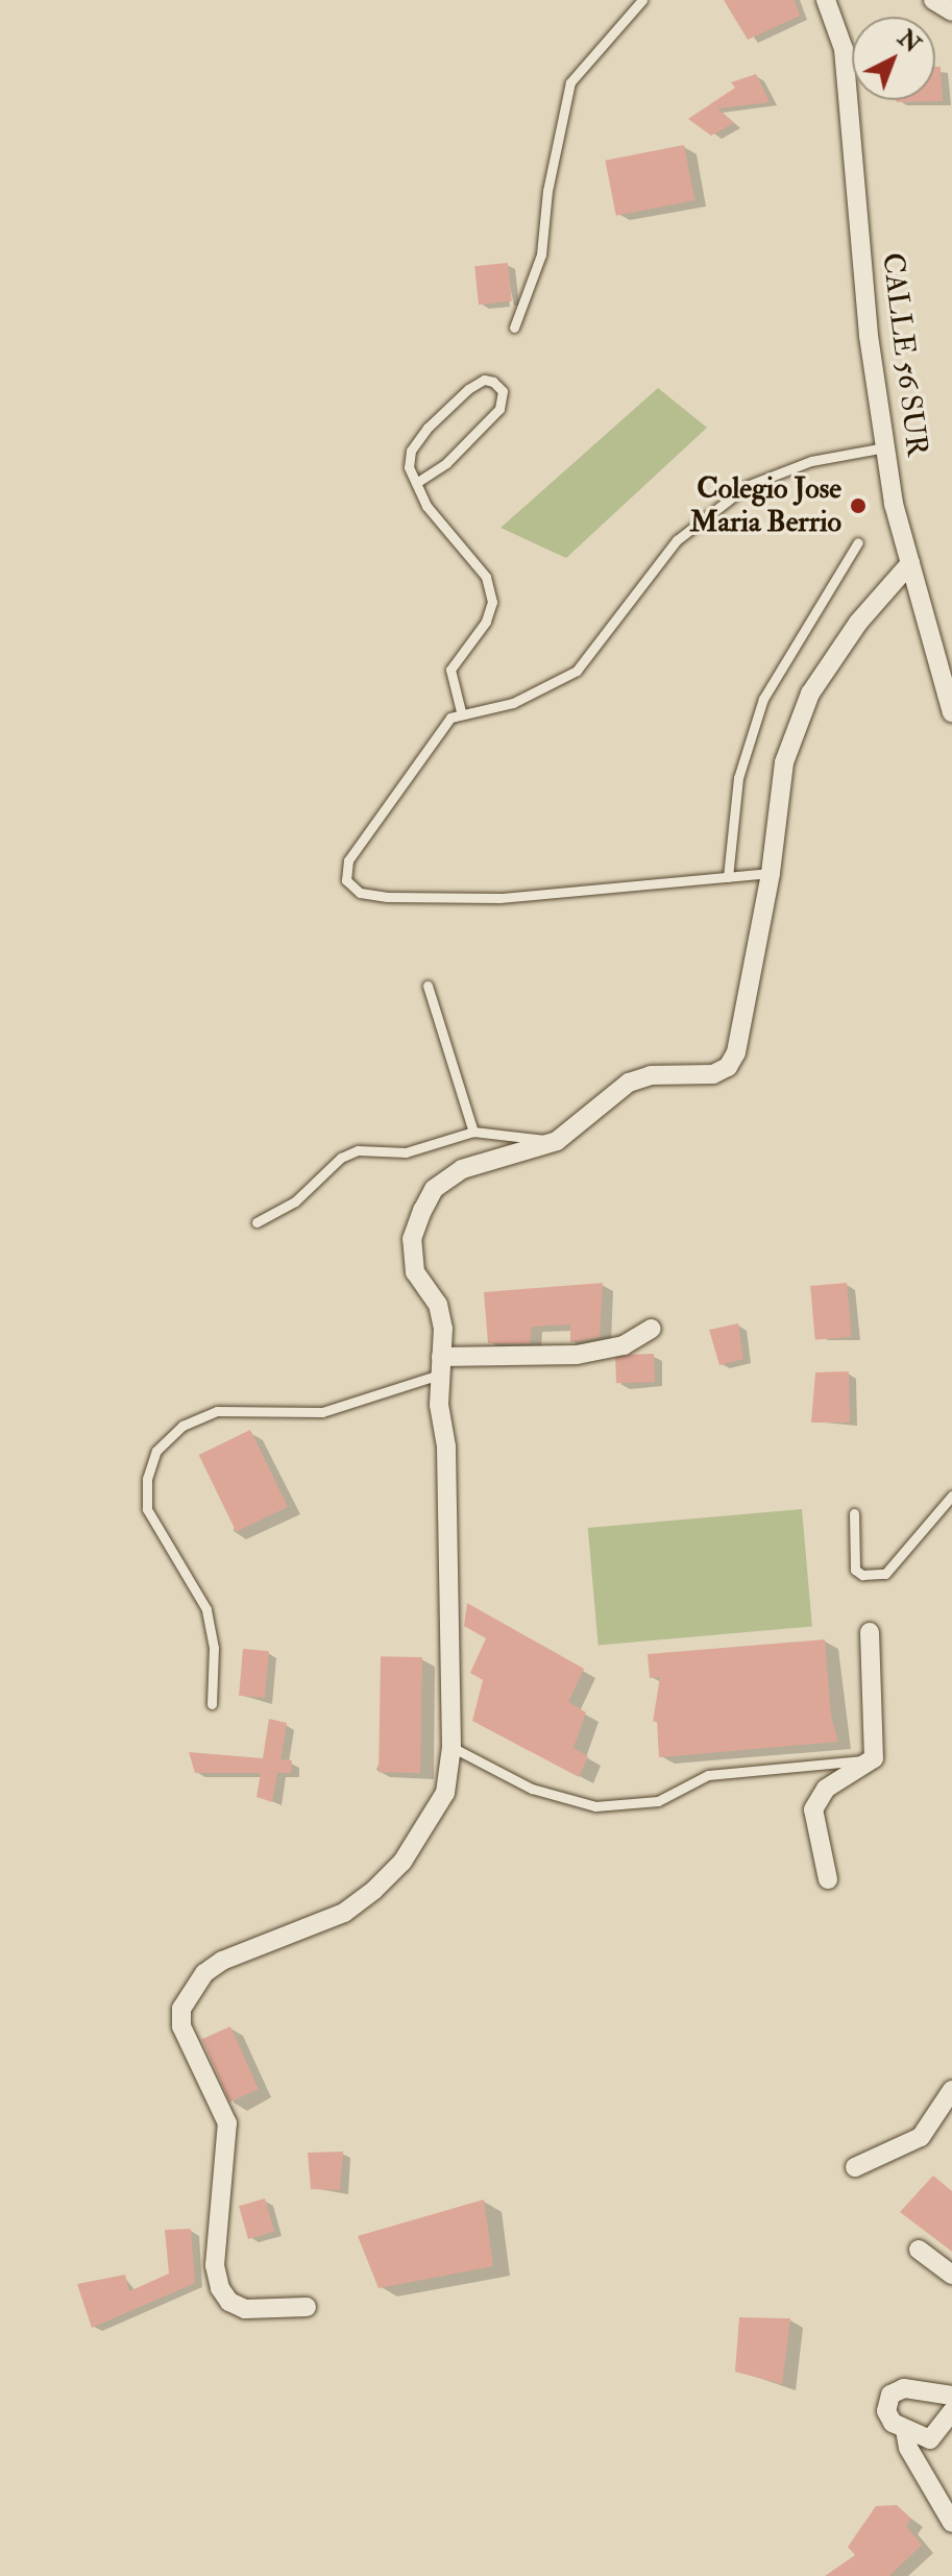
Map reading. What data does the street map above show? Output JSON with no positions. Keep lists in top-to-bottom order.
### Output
{
  "streets": {
    "street": ["CALLE 56 SUR"]
  },
  "places": ["Colegio Jose Maria Berrio"],
  "north": "top right"
}
